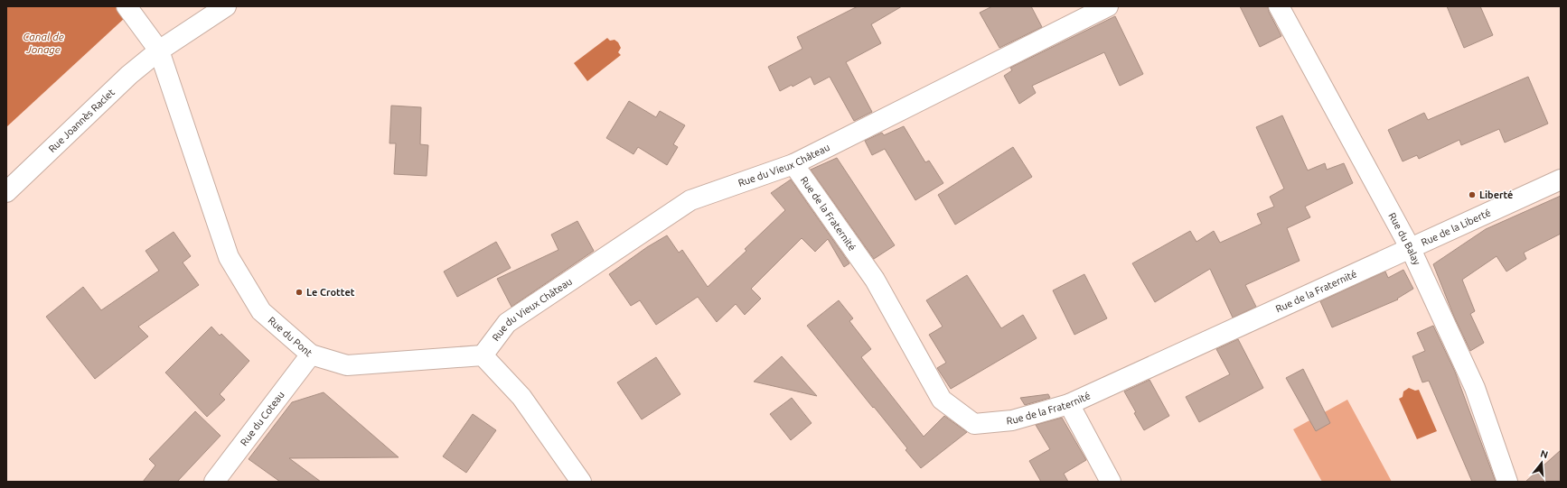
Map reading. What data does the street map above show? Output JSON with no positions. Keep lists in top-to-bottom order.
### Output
{
  "streets": {
    "street": [
      "Rue Joannès Raclet",
      "Rue du Vieux Château",
      "Rue de la Fraternité",
      "Rue de la Liberté",
      "Rue du Balay",
      "Rue du Pont",
      "Rue du Coteau"
    ]
  },
  "crossings": [
    ["Rue Joannès Raclet", "Rue du Pont"],
    ["Rue du Vieux Château", "Rue de la Fraternité"],
    ["Rue du Vieux Château", "Rue du Pont"],
    ["Rue de la Fraternité", "Rue de la Liberté"],
    ["Rue de la Fraternité", "Rue du Balay"],
    ["Rue de la Liberté", "Rue du Balay"],
    ["Rue du Pont", "Rue du Coteau"]
  ],
  "water": ["Canal de Jonage"],
  "places": ["Liberté", "Le Crottet"],
  "north": "top"
}
